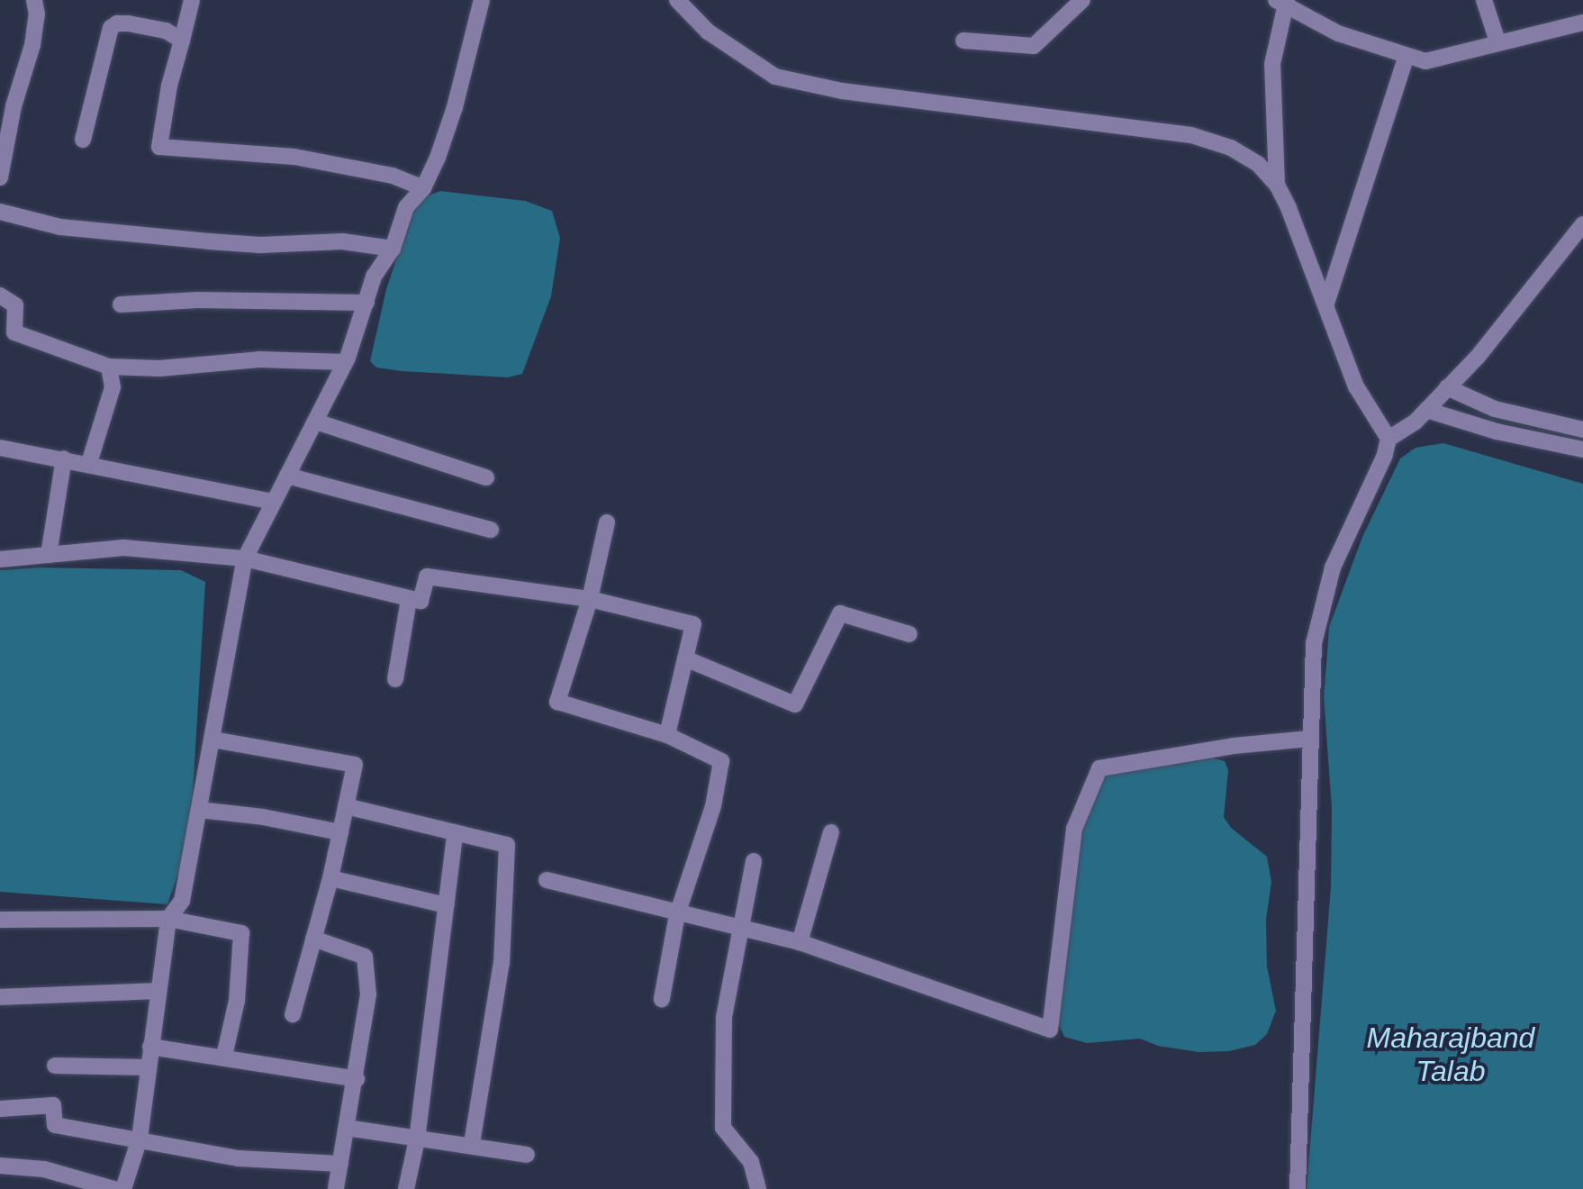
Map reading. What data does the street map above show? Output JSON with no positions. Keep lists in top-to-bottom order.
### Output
{
  "water": ["Maharajband Talab"]
}
